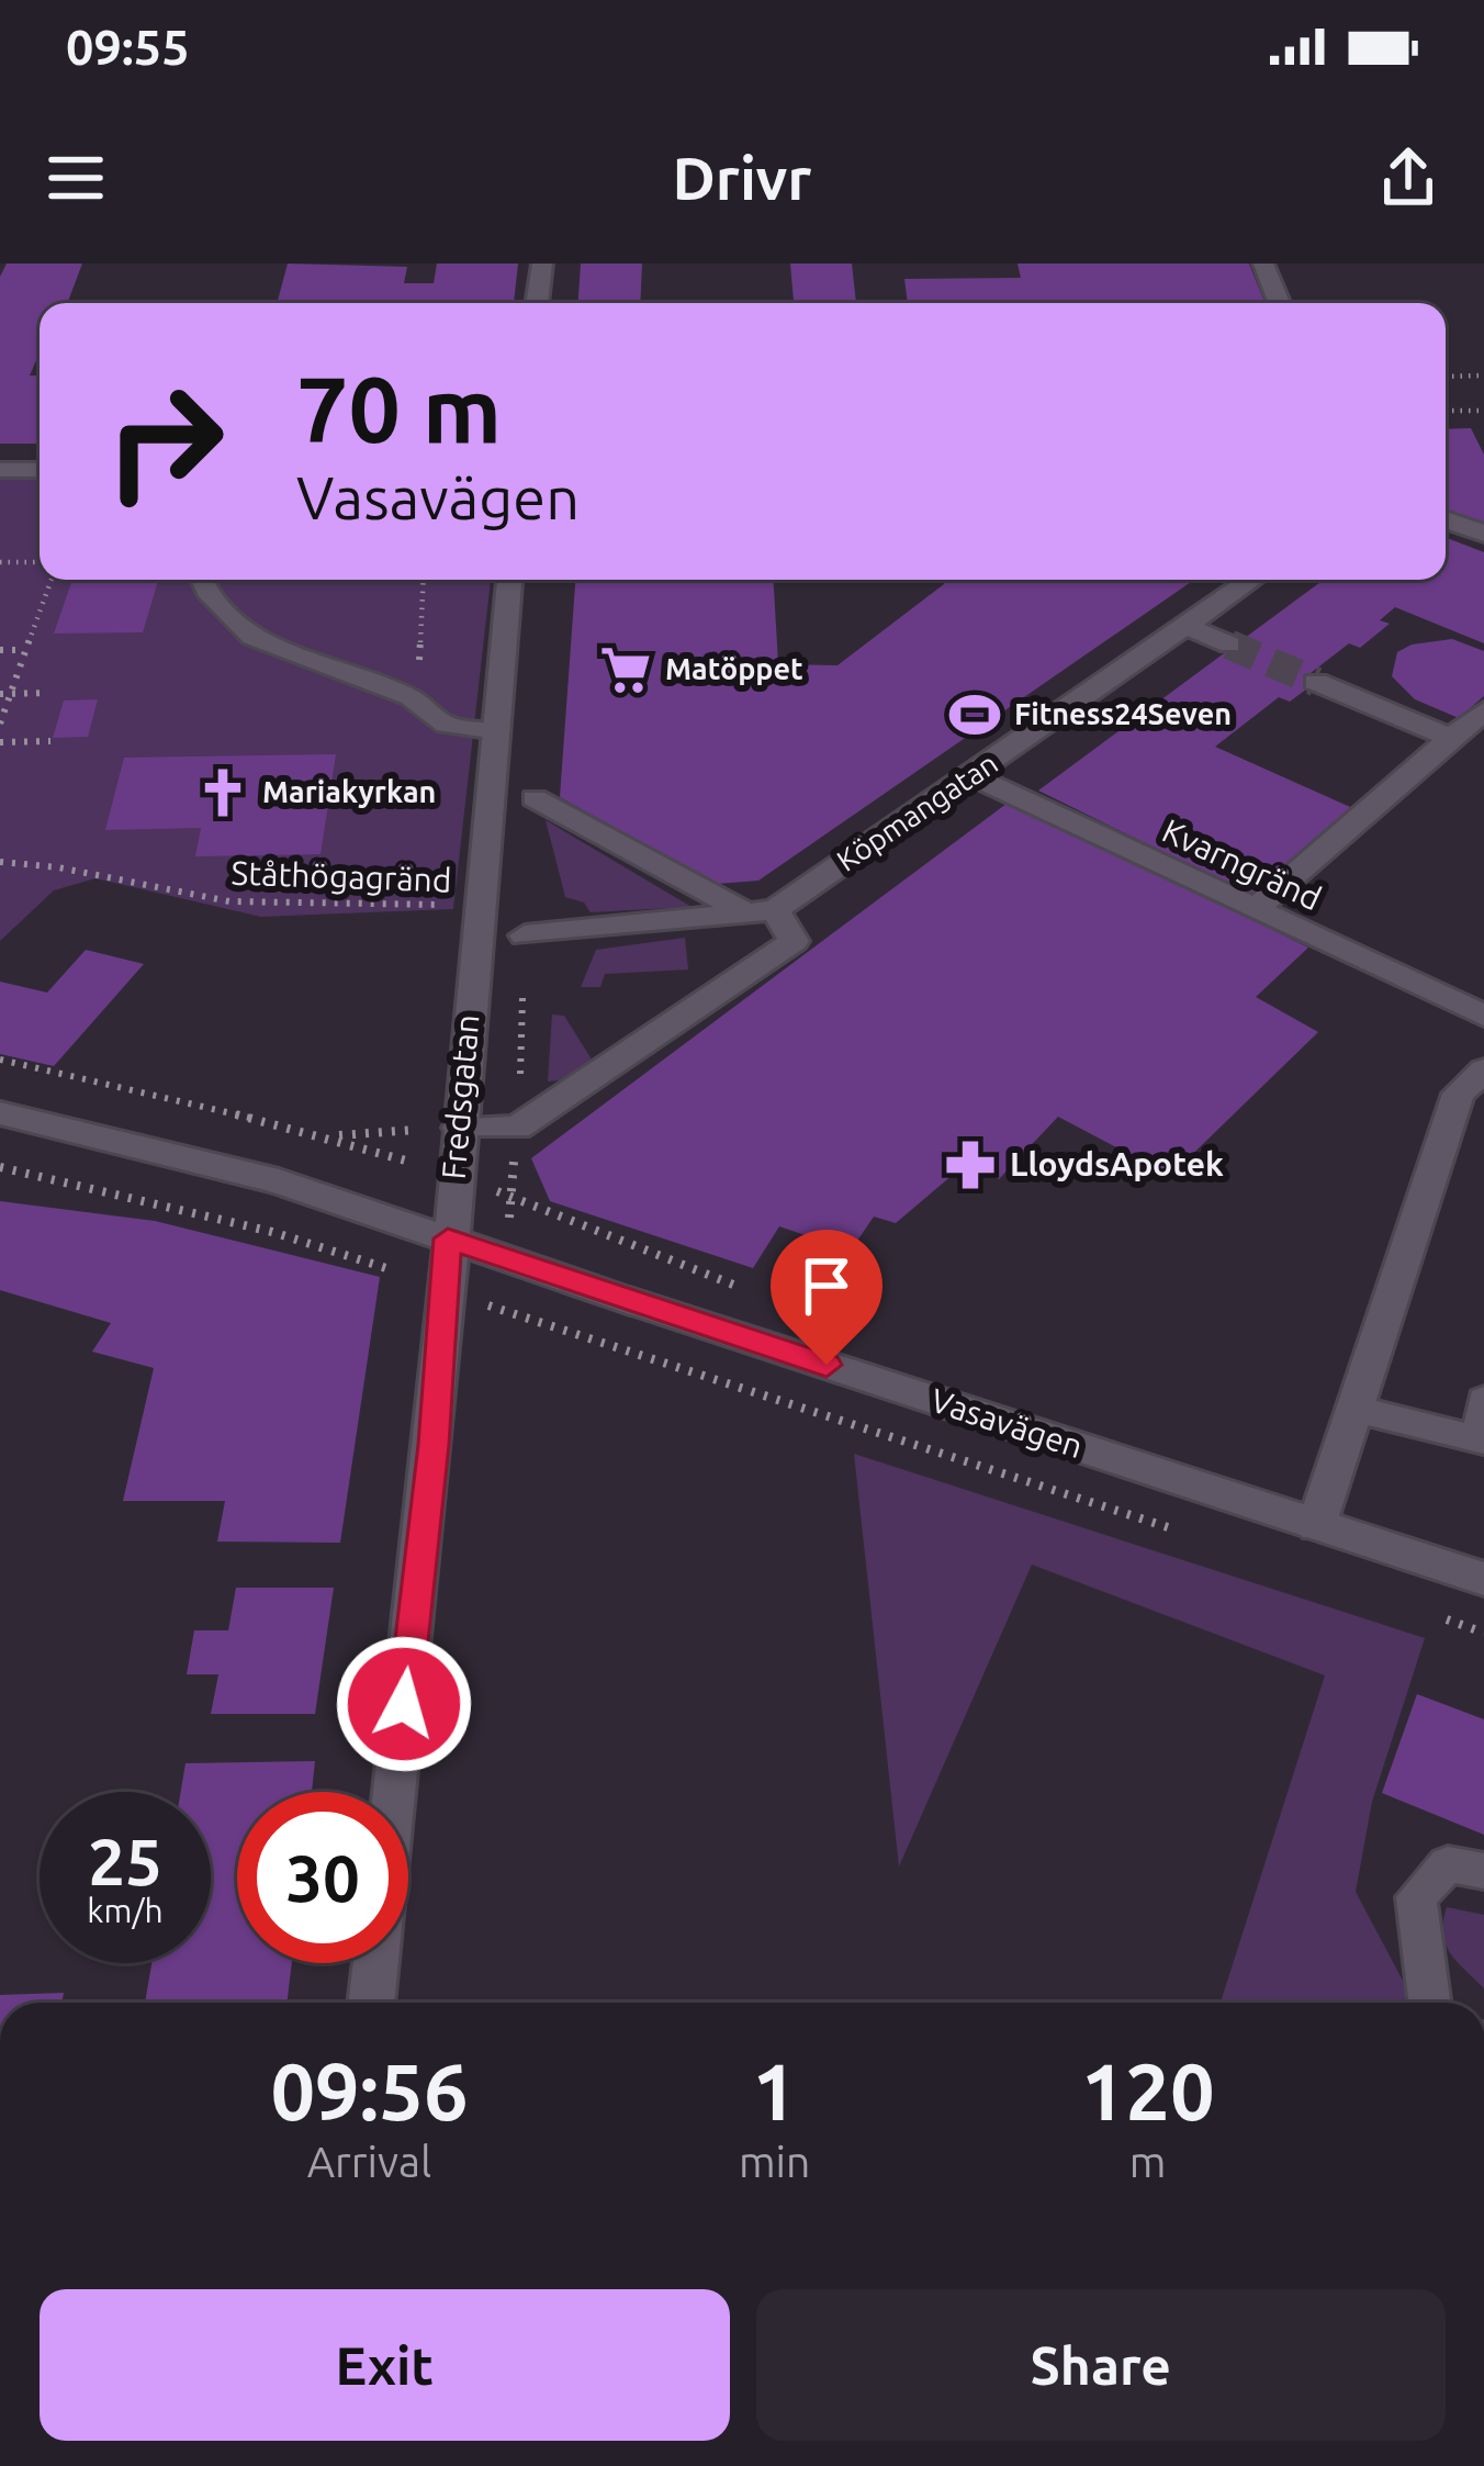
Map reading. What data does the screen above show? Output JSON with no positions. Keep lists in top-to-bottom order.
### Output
{
  "streets": {
    "street": [
      "Köpmangatan",
      "Kvarngränd",
      "Fredsgatan",
      "Vasavägen"
    ],
    "path": ["Ståthögagränd"]
  },
  "crossings": [
    ["Köpmangatan", "Kvarngränd"],
    ["Ståthögagränd", "Fredsgatan"],
    ["Fredsgatan", "Vasavägen"]
  ],
  "places": {
    "supermarket": ["Matöppet"],
    "sports": ["Fitness24Seven"],
    "church": ["Mariakyrkan"],
    "pharmacy": ["LloydsApotek"]
  },
  "page": {
    "status": "09:55",
    "header": "Drivr",
    "turn": ["70 m", "Vasavägen"],
    "speed": "25 km/h",
    "limit": "30",
    "eta": [
      "09:56",
      "Arrival",
      "1",
      "min",
      "120",
      "m"
    ],
    "buttons": ["Exit", "Share"]
  }
}
